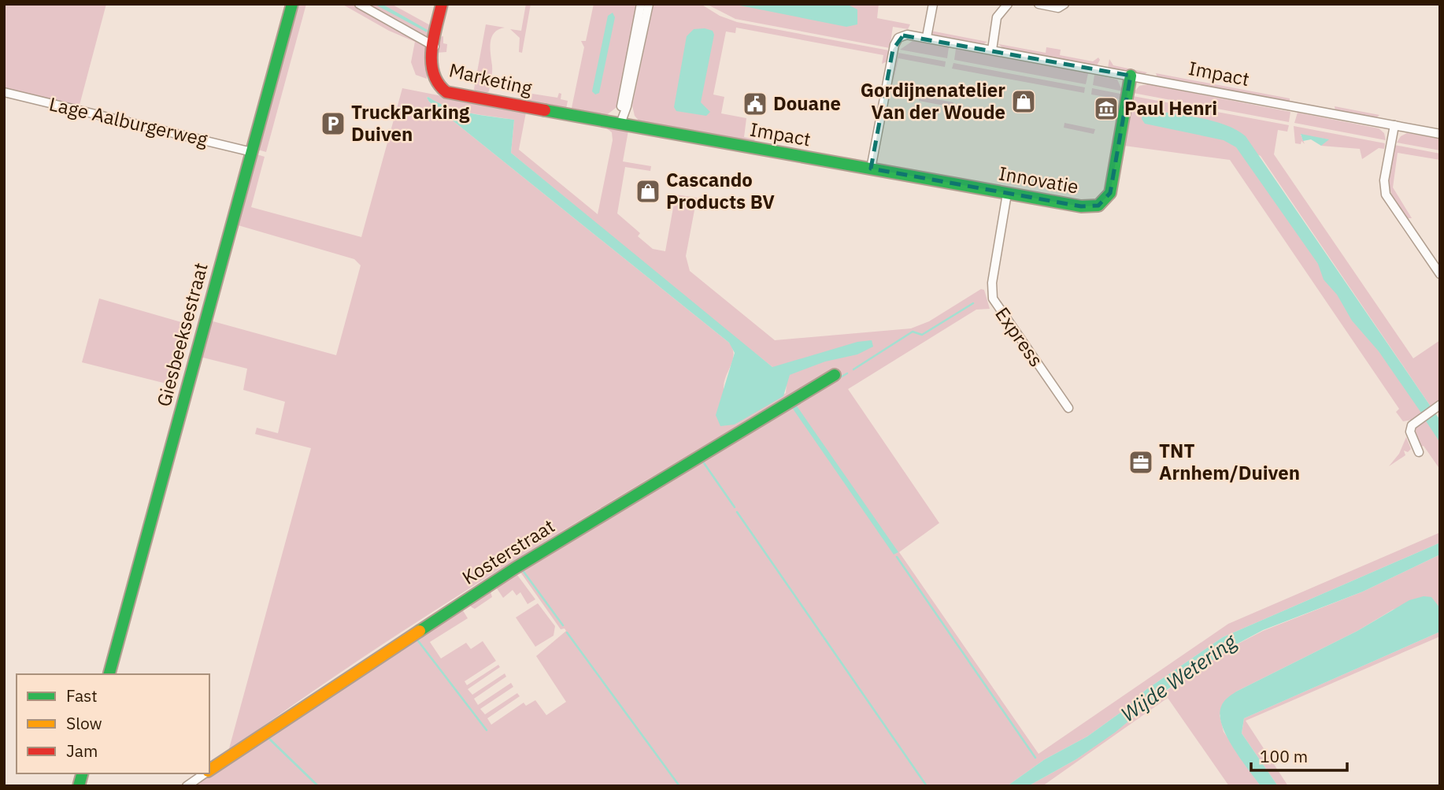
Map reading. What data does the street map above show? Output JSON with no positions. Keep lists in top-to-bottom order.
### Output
{
  "streets": {
    "street": [
      "Impact",
      "Marketing",
      "Lage Aalburgerweg",
      "Innovatie",
      "Giesbeeksestraat",
      "Express",
      "Kosterstraat"
    ]
  },
  "crossings": [
    ["Impact", "Marketing"],
    ["Impact", "Innovatie"],
    ["Lage Aalburgerweg", "Giesbeeksestraat"],
    ["Innovatie", "Express"]
  ],
  "water": ["Wijde Wetering"],
  "places": {
    "shop": ["Gordijnenatelier Van der Woude", "Cascando Products BV"],
    "public building": ["Douane"],
    "museum": ["Paul Henri"],
    "parking": ["TruckParking Duiven"],
    "office": ["TNT Arnhem/Duiven"]
  },
  "legend": ["Fast", "Slow", "Jam"],
  "scale_bar": "100 m"
}
